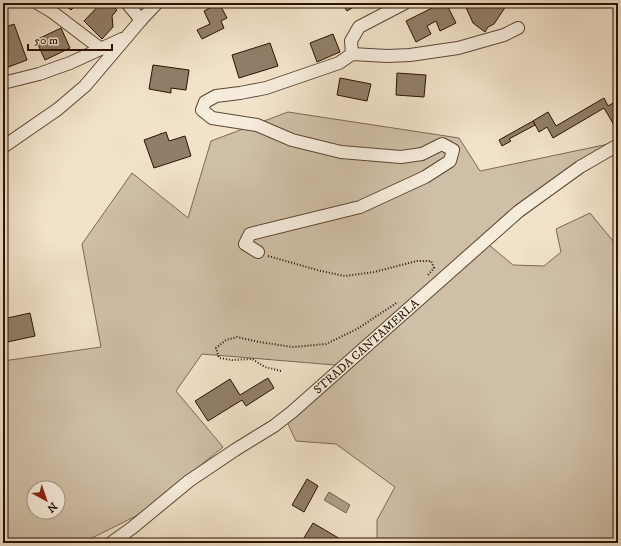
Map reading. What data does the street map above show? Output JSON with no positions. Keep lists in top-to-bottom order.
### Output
{
  "streets": {
    "street": ["STRADA CANTAMERLA"]
  },
  "scale_bar": "50 m",
  "north": "bottom right"
}
